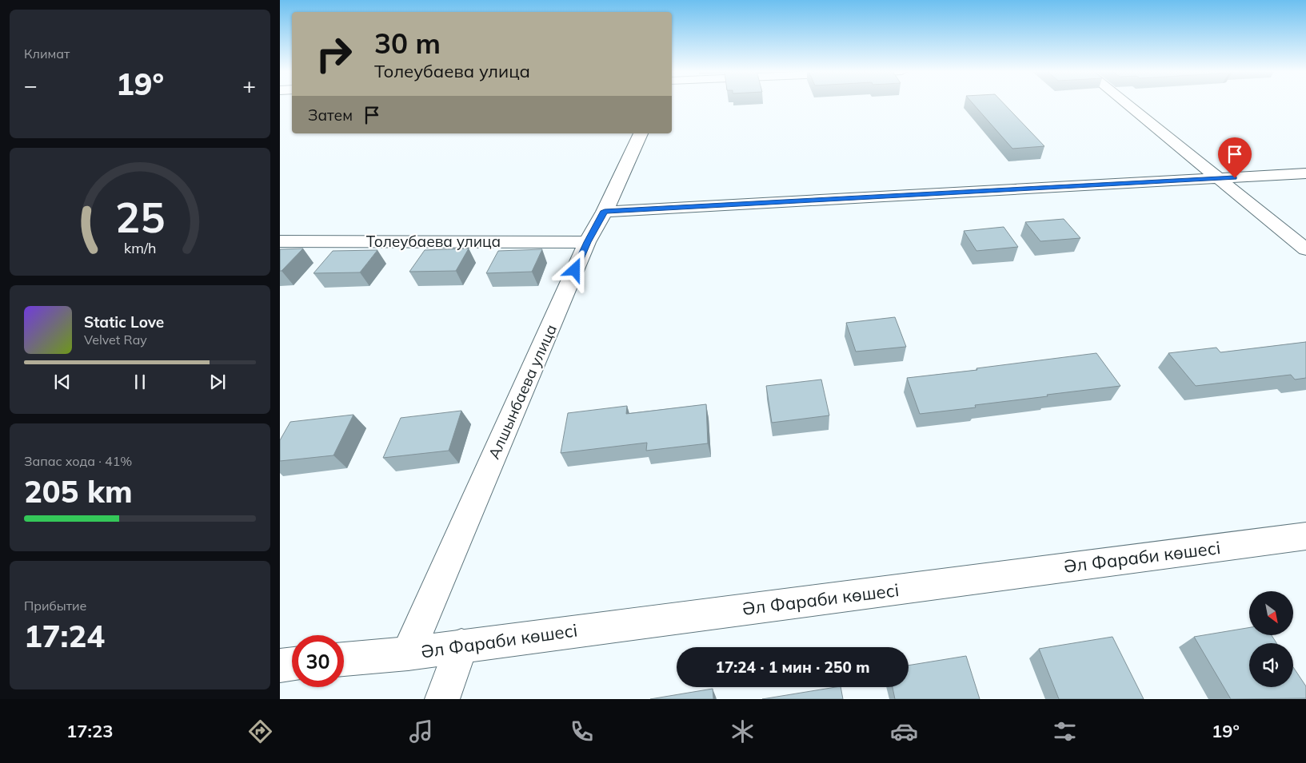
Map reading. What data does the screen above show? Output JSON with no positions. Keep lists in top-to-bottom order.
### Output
{
  "streets": {
    "street": ["Толеубаева улица", "Алшынбаева улица", "Әл Фараби көшесі"]
  },
  "crossings": [
    ["Толеубаева улица", "Алшынбаева улица"],
    ["Алшынбаева улица", "Әл Фараби көшесі"]
  ],
  "north": "bottom right",
  "page": {
    "tile": [
      "Климат",
      ["Запас хода · 41%", "205 km"],
      ["Прибытие", "17:24"]
    ],
    "turn": ["30 m", "Толеубаева улица"],
    "heat": ["−", "19°", "+"],
    "then": "Затем",
    "song": ["Static Love", "Velvet Ray"],
    "limit": "30",
    "trip": "17:24 · 1 мин · 250 m",
    "tabs": ["17:23", "19°"],
    "gauge": ["25", "km/h"]
  }
}
